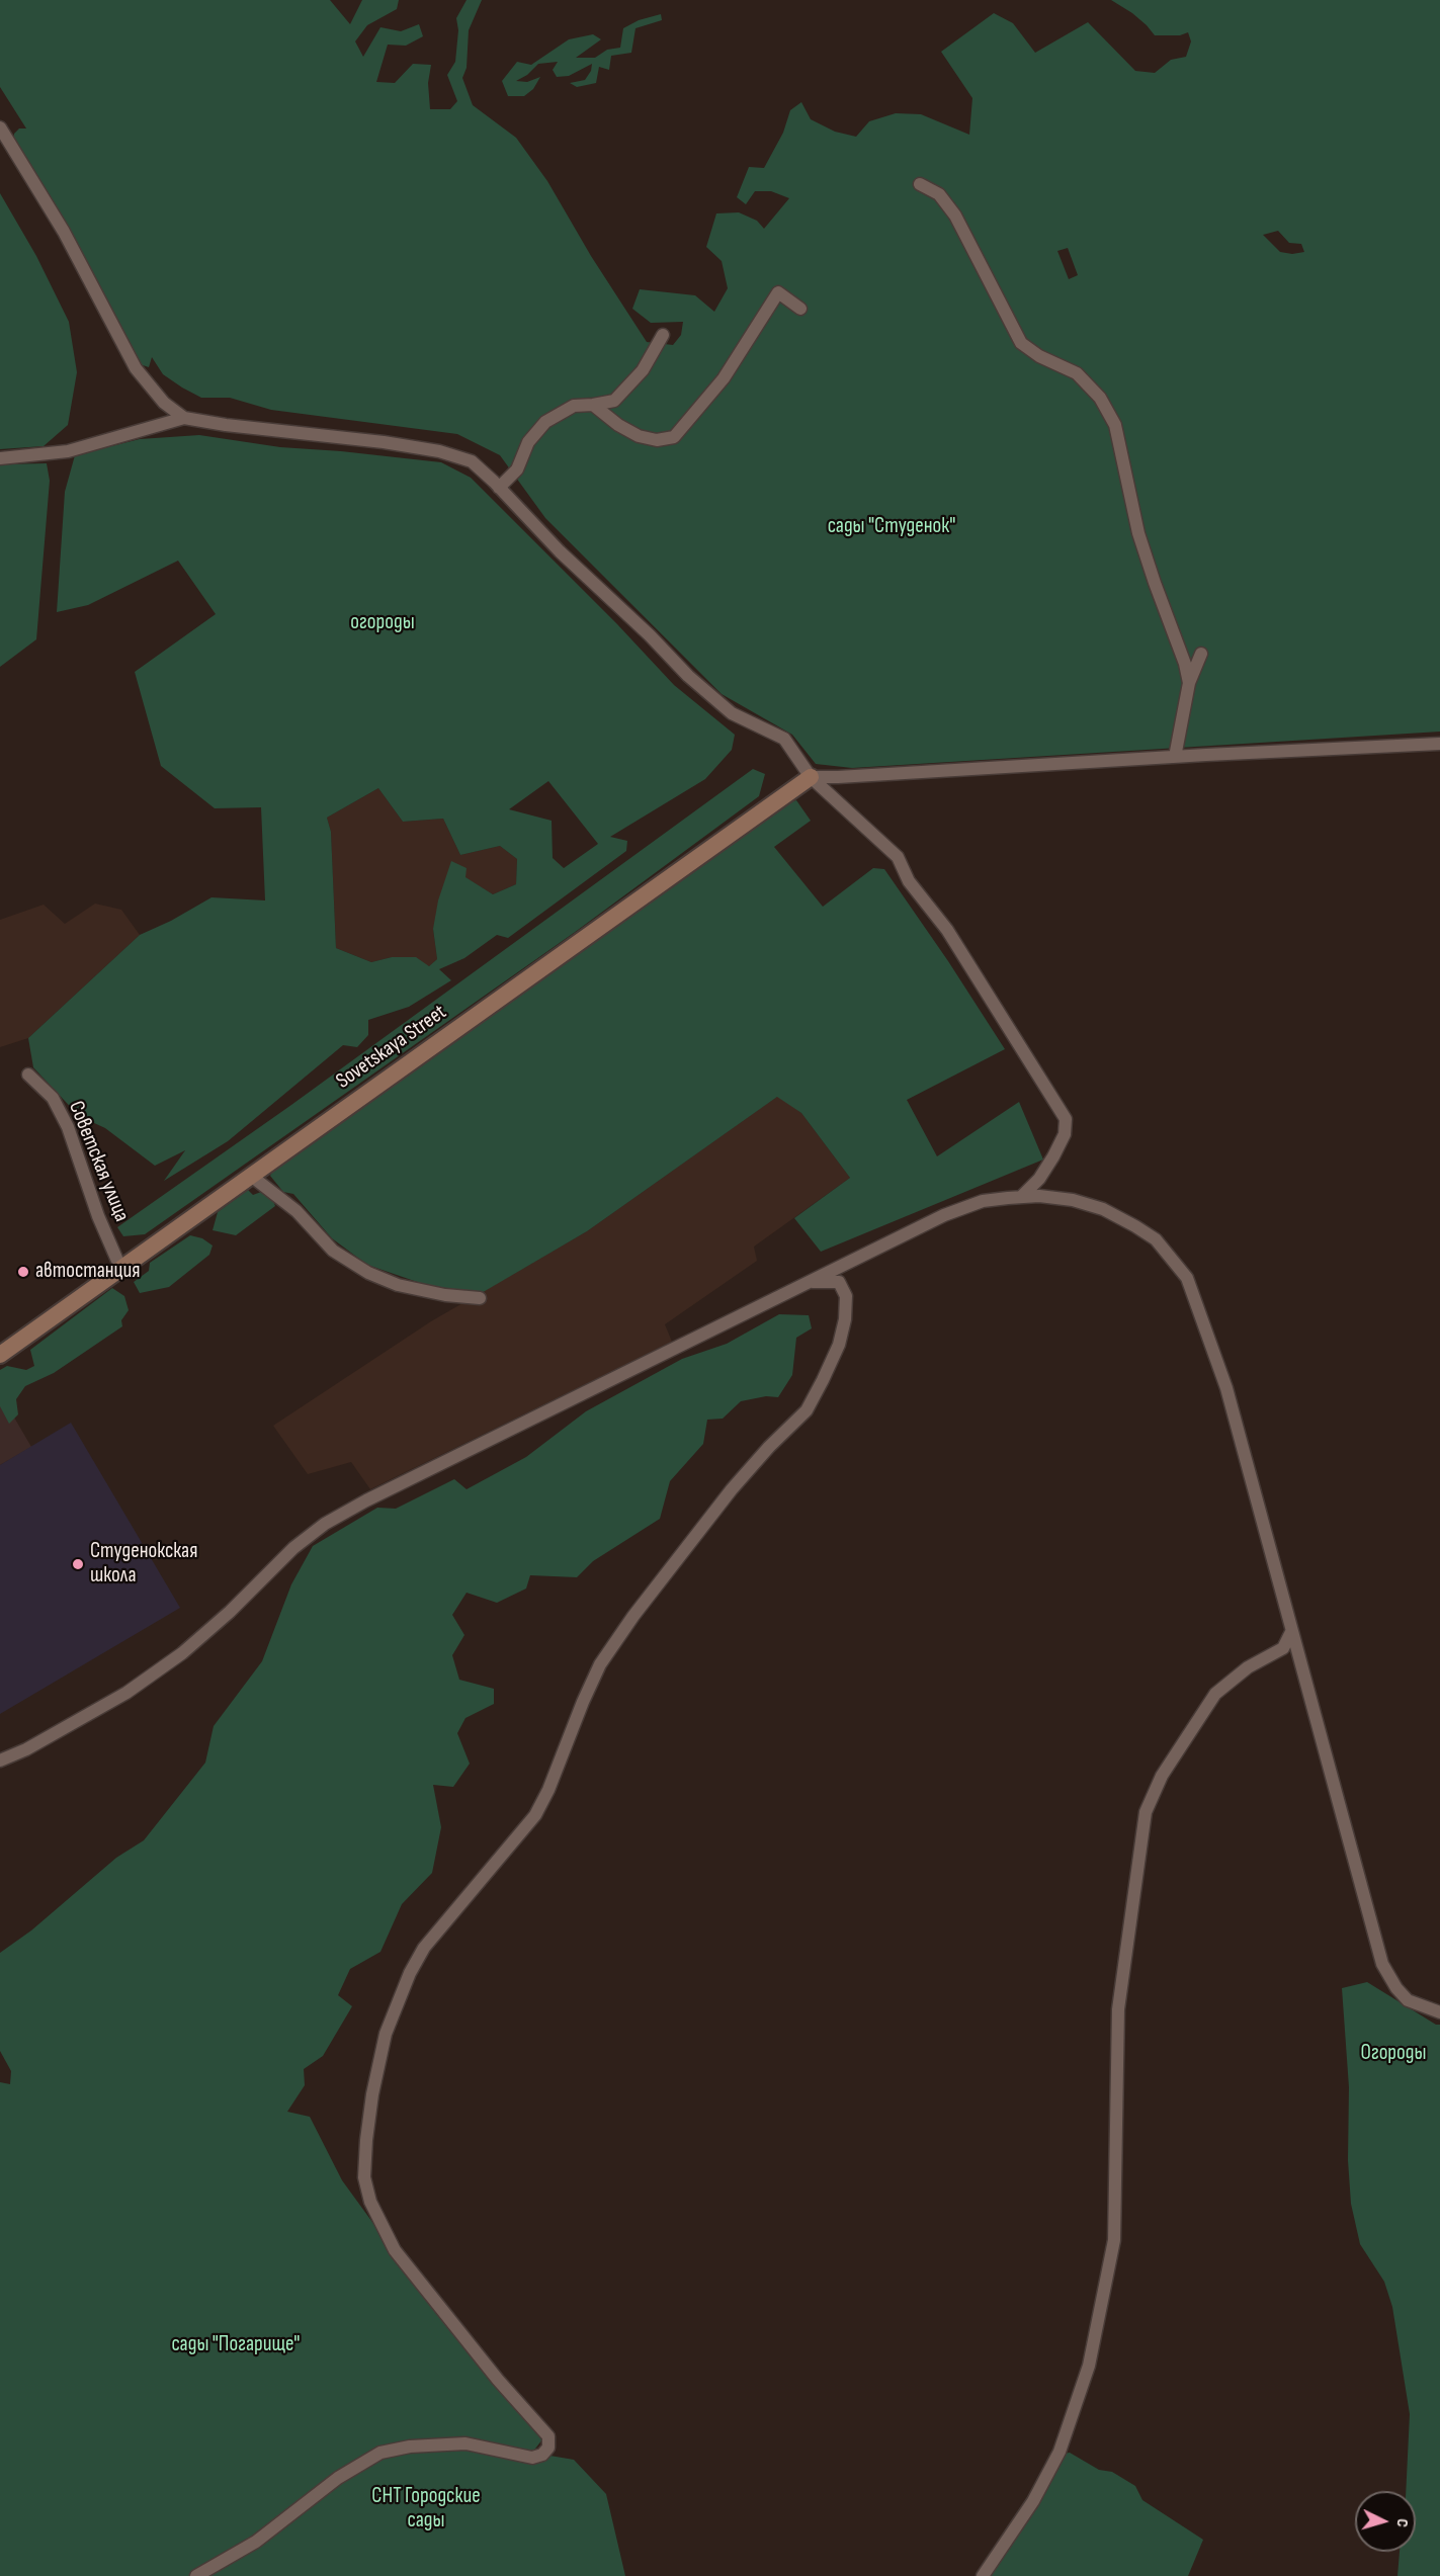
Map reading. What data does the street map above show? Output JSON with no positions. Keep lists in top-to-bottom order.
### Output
{
  "streets": {
    "street": ["Sovetskaya Street", "Советская улица"]
  },
  "crossings": [
    ["Sovetskaya Street", "Советская улица"]
  ],
  "parks": [
    "сады \"Студенок\"",
    "огороды",
    "Огороды",
    "сады \"Погарище\"",
    "СНТ Городские сады"
  ],
  "places": ["автостанция", "Студенокская школа"],
  "north": "right"
}
